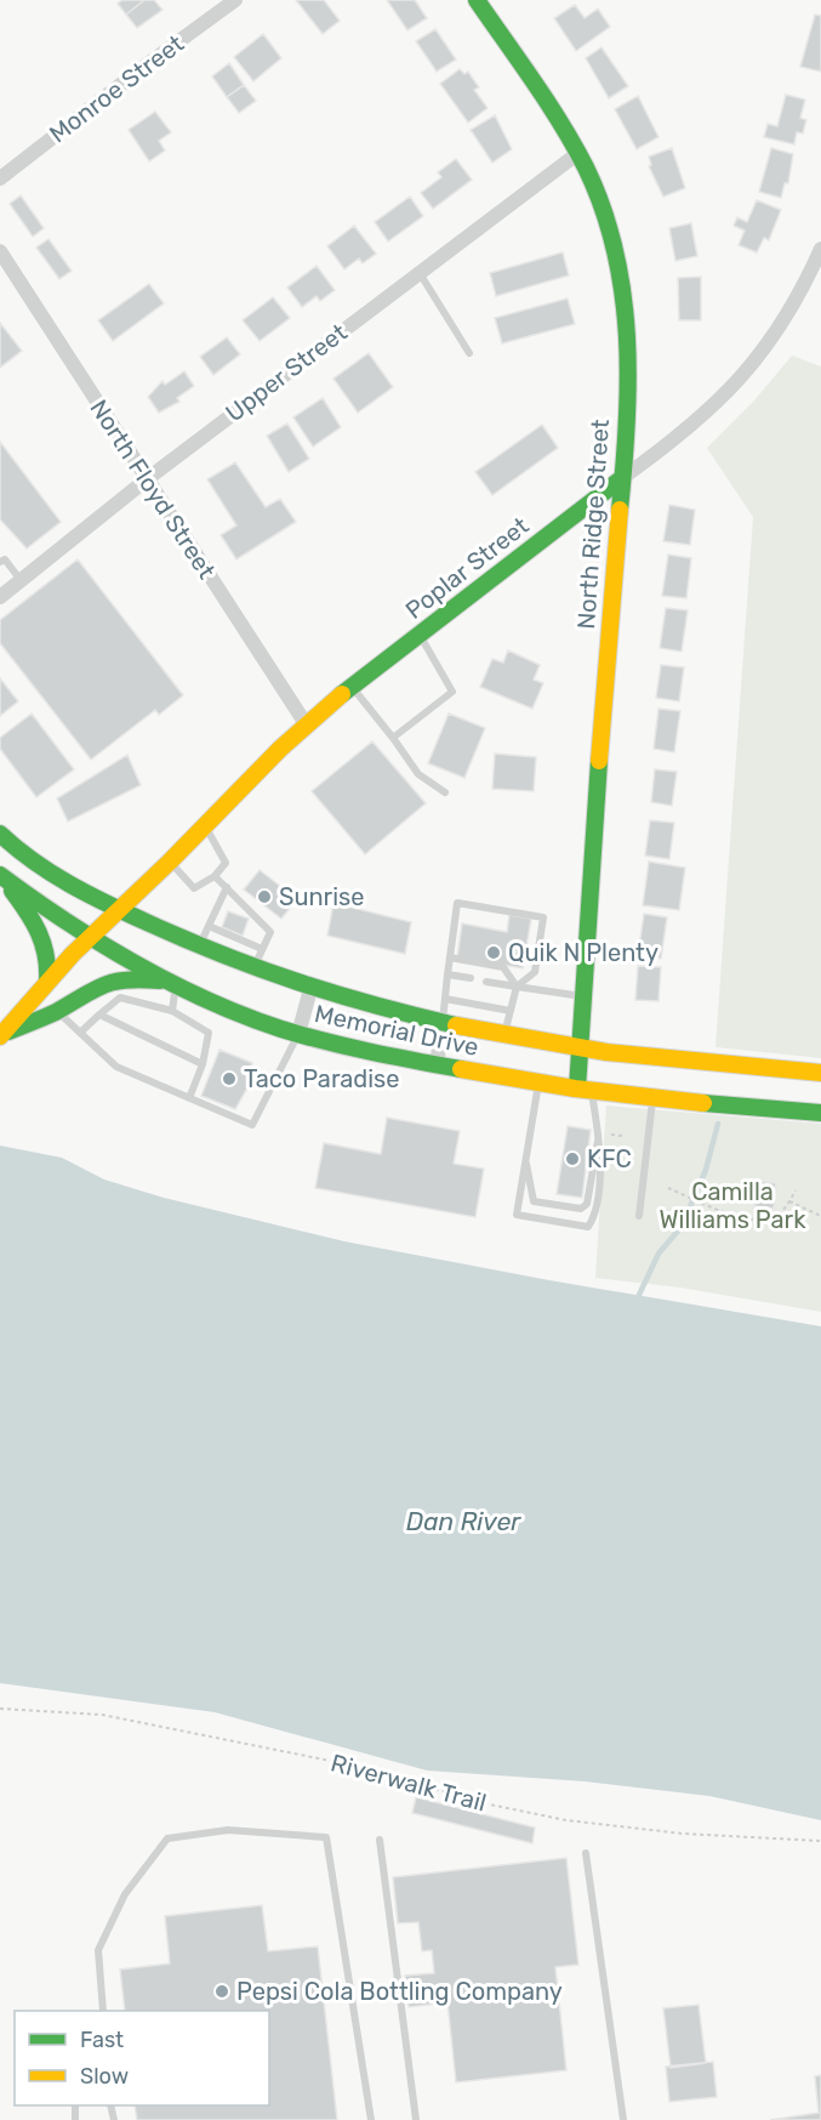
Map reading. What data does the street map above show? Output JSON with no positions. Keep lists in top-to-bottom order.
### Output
{
  "streets": {
    "main road": ["North Ridge Street", "Poplar Street", "Memorial Drive"],
    "street": ["Monroe Street", "Upper Street", "North Floyd Street"],
    "path": ["Riverwalk Trail"]
  },
  "crossings": [
    ["Upper Street", "North Floyd Street"],
    ["Upper Street", "North Ridge Street"],
    ["North Floyd Street", "Poplar Street"],
    ["North Ridge Street", "Poplar Street"],
    ["North Ridge Street", "Memorial Drive"],
    ["Poplar Street", "Memorial Drive"]
  ],
  "water": ["Dan River"],
  "parks": ["Camilla Williams Park"],
  "places": [
    "Sunrise",
    "Quik N Plenty",
    "Taco Paradise",
    "KFC",
    "Pepsi Cola Bottling Company"
  ],
  "legend": ["Fast", "Slow"]
}
